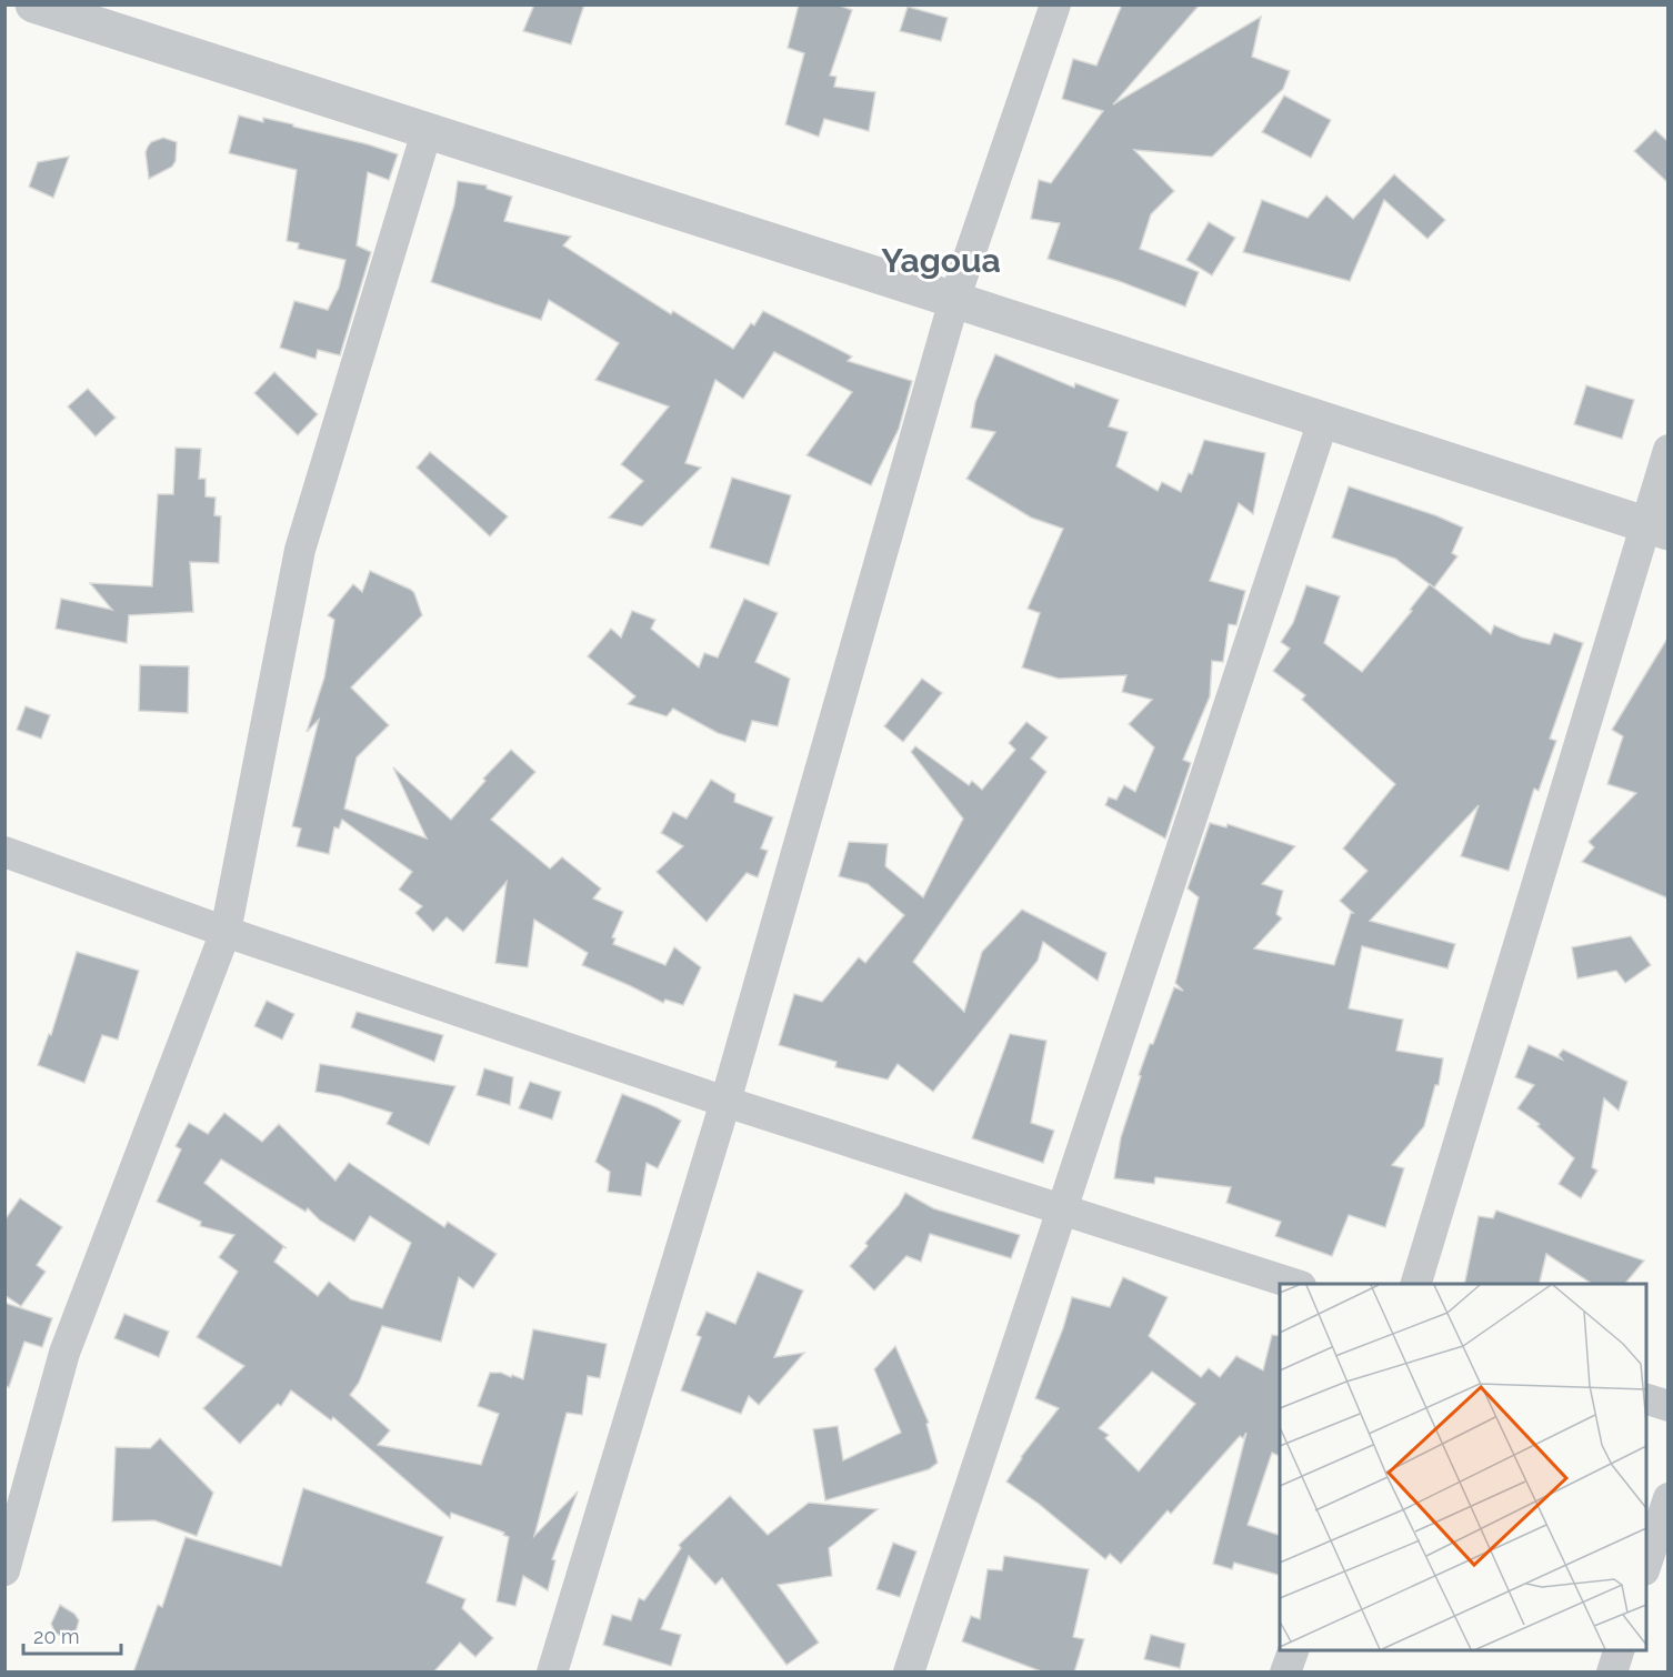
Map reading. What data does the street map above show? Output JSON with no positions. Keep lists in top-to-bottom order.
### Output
{
  "districts": ["Yagoua"],
  "scale_bar": "20 m"
}
